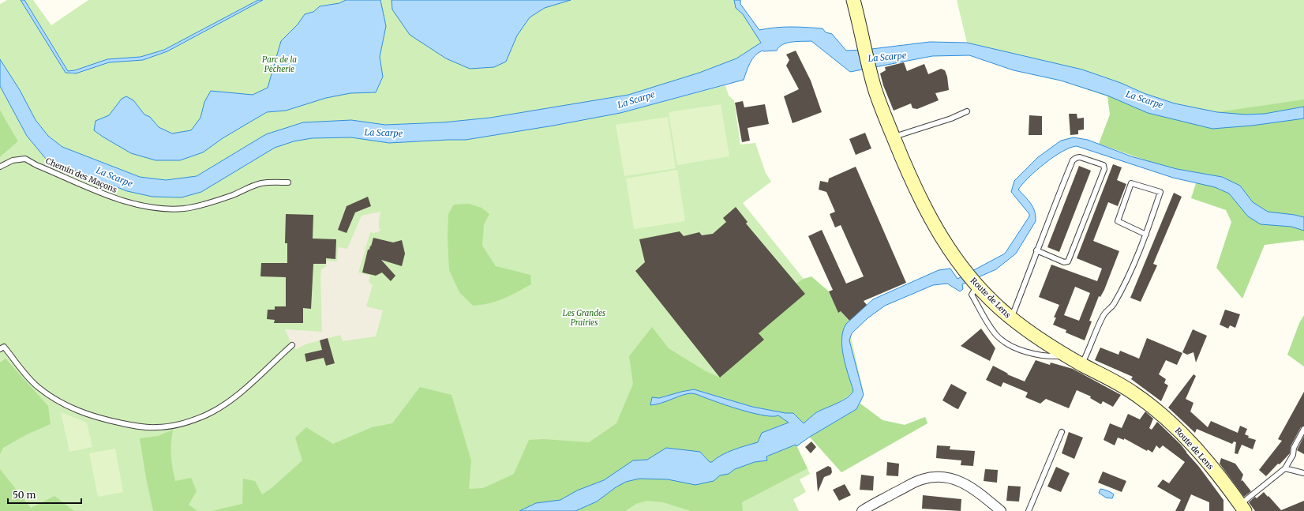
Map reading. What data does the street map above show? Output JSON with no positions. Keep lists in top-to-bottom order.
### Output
{
  "streets": {
    "main road": ["Route de Lens"],
    "lane": ["Chemin des Maçons"]
  },
  "water": ["La Scarpe"],
  "parks": ["Parc de la Pècherie", "Les Grandes Prairies"],
  "scale_bar": "50 m"
}
